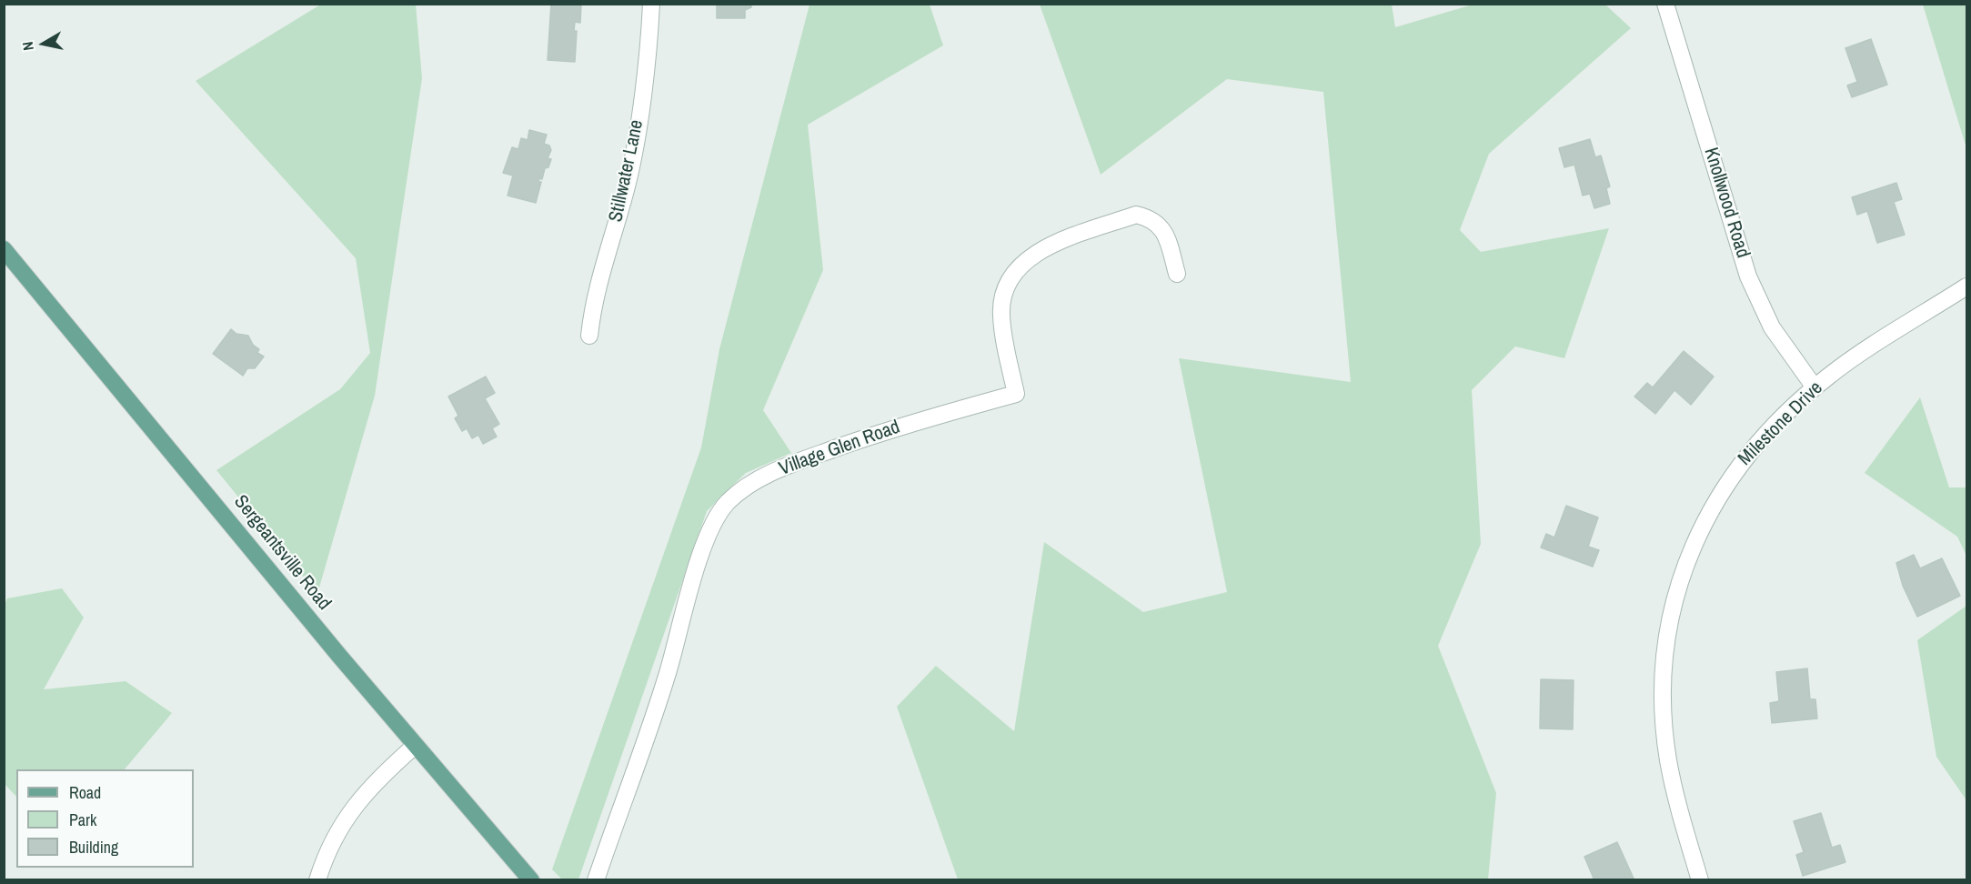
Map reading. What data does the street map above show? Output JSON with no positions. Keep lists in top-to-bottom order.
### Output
{
  "streets": {
    "main road": ["Sergeantsville Road"],
    "street": [
      "Stillwater Lane",
      "Knollwood Road",
      "Milestone Drive",
      "Village Glen Road"
    ]
  },
  "crossings": [
    ["Knollwood Road", "Milestone Drive"]
  ],
  "legend": ["Road", "Park", "Building"],
  "north": "left"
}
